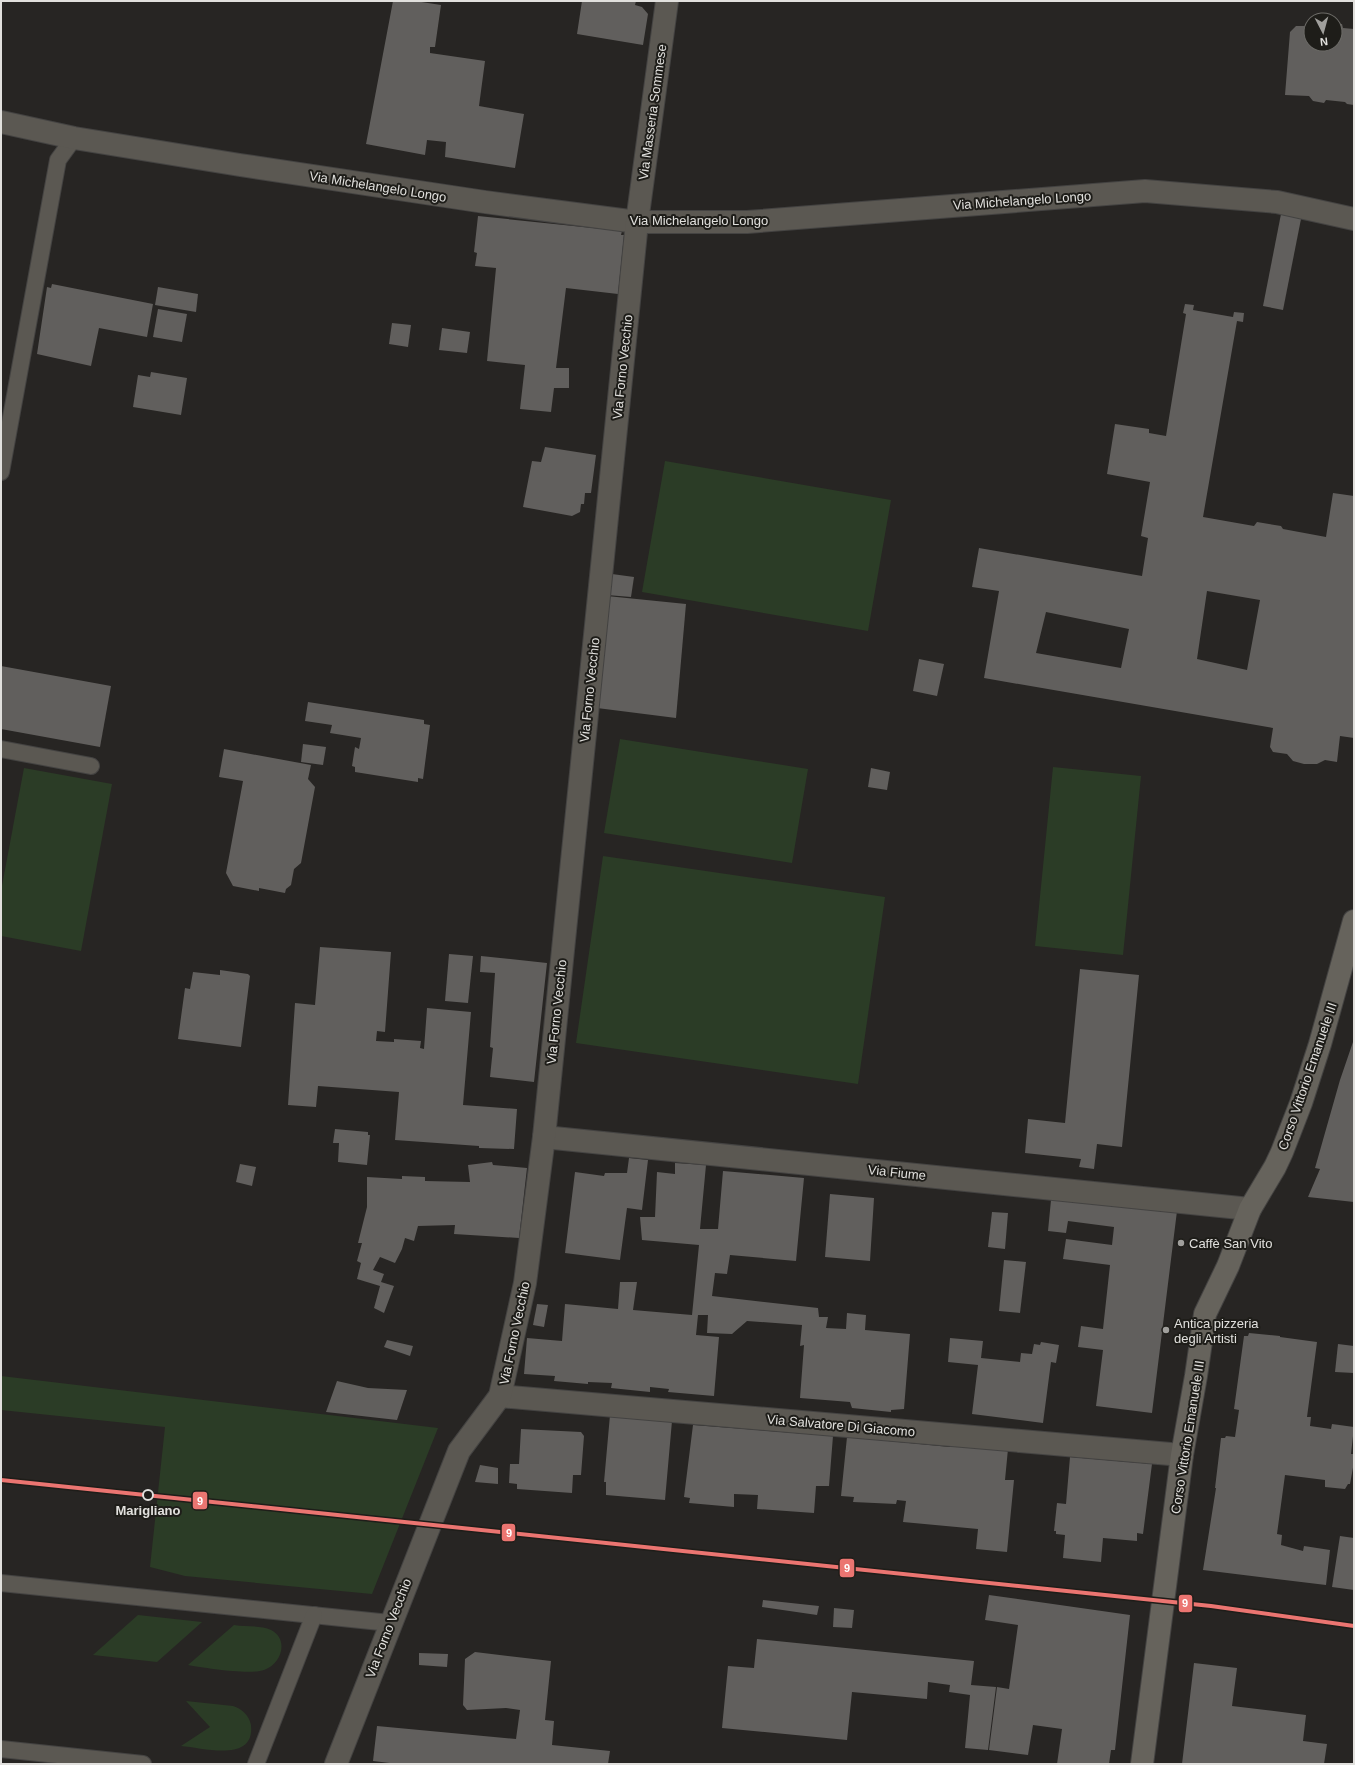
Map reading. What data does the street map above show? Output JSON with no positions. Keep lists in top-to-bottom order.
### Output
{
  "streets": {
    "street": [
      "Via Masseria Sommese",
      "Via Michelangelo Longo",
      "Via Forno Vecchio",
      "Corso Vittorio Emanuele III",
      "Via Fiume",
      "Via Salvatore Di Giacomo"
    ]
  },
  "crossings": [
    ["Via Masseria Sommese", "Via Michelangelo Longo"],
    ["Via Masseria Sommese", "Via Forno Vecchio"],
    ["Via Michelangelo Longo", "Via Forno Vecchio"],
    ["Via Forno Vecchio", "Via Fiume"],
    ["Via Forno Vecchio", "Via Salvatore Di Giacomo"],
    ["Corso Vittorio Emanuele III", "Via Fiume"],
    ["Corso Vittorio Emanuele III", "Via Salvatore Di Giacomo"]
  ],
  "places": ["Caffè San Vito", "Antica pizzeria degli Artisti", "Marigliano"],
  "lines": ["transit line 9"],
  "north": "bottom"
}
